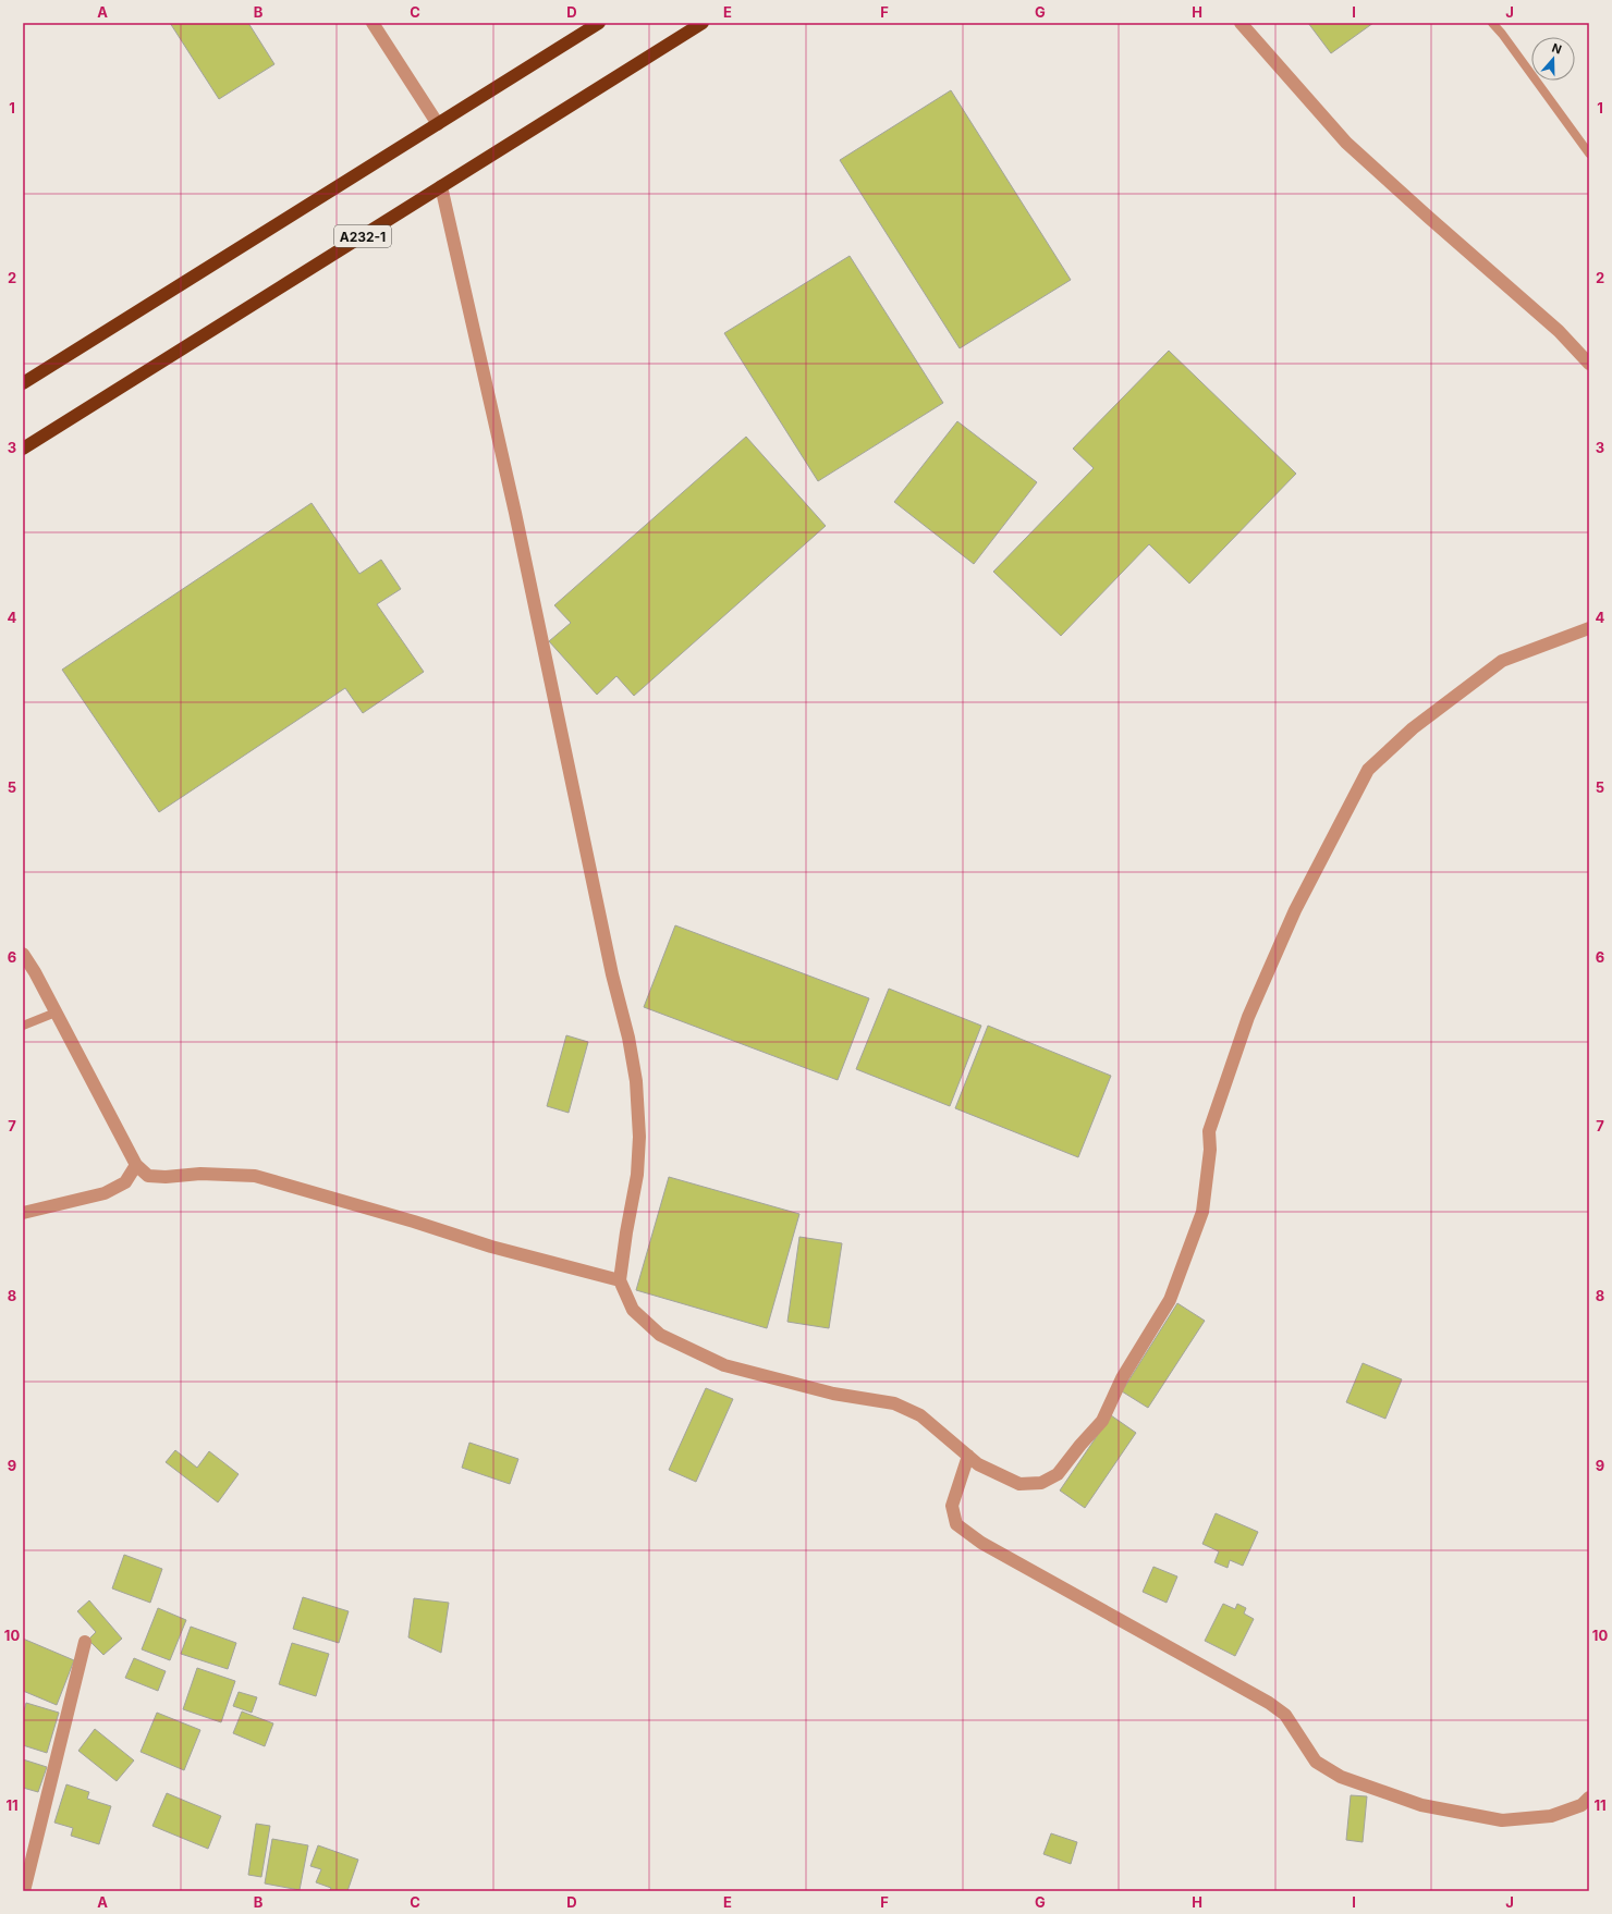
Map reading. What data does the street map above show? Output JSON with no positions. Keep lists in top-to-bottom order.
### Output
{
  "streets": {
    "highway": ["A232-1"]
  },
  "north": "top",
  "grid": {
    "columns": [
      "A",
      "B",
      "C",
      "D",
      "E",
      "F",
      "G",
      "H",
      "I",
      "J"
    ],
    "rows": [
      "1",
      "2",
      "3",
      "4",
      "5",
      "6",
      "7",
      "8",
      "9",
      "10",
      "11"
    ]
  }
}
